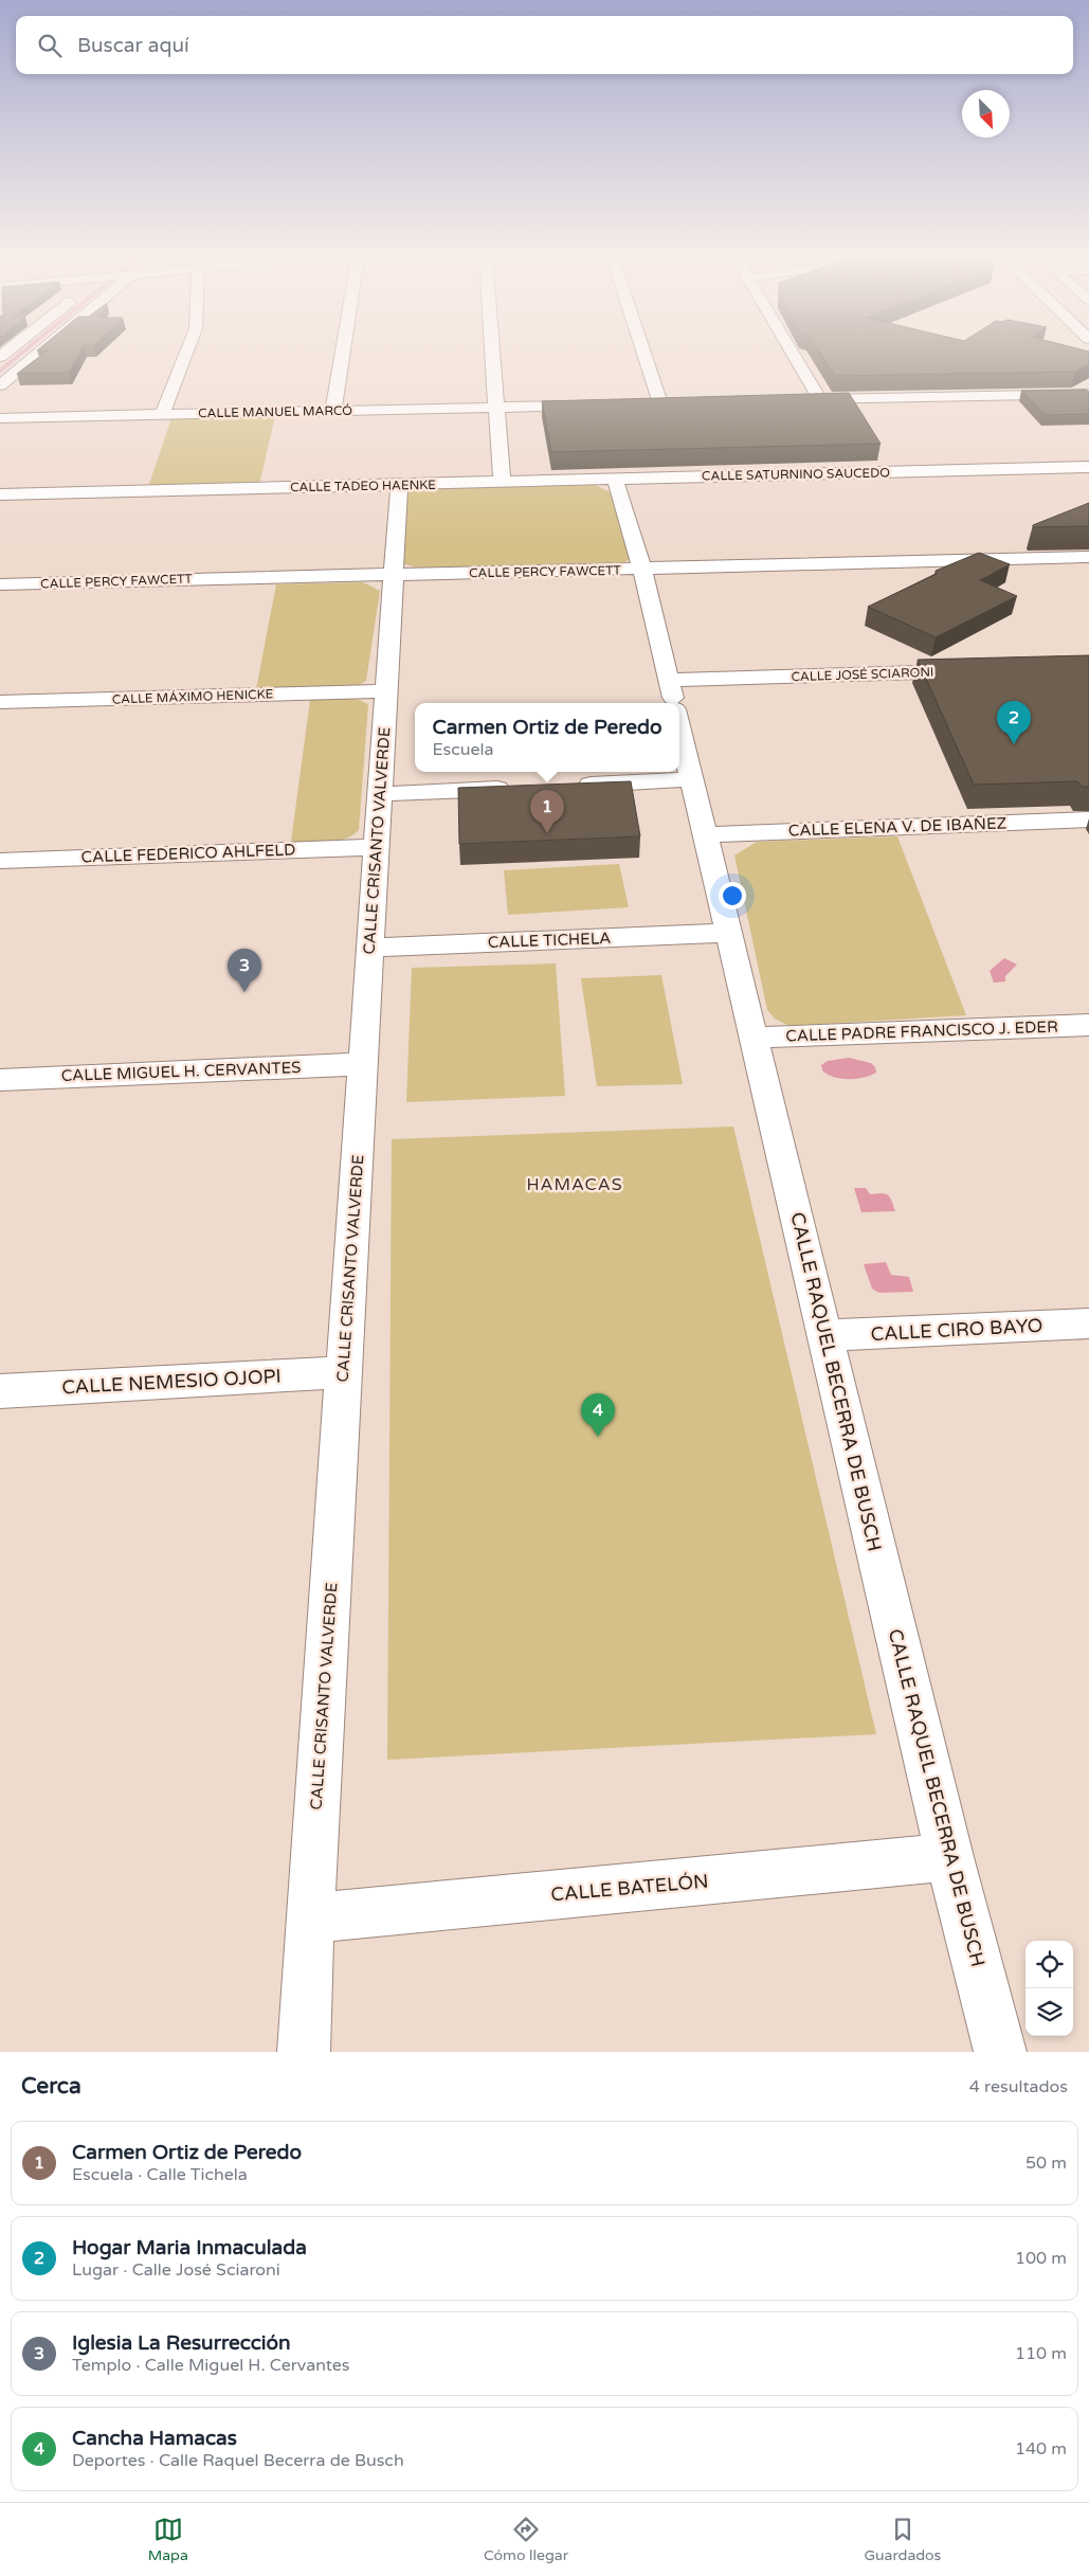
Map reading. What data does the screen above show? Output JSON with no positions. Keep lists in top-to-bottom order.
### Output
{
  "streets": {
    "street": [
      "CALLE MANUEL MARCÓ",
      "CALLE SATURNINO SAUCEDO",
      "CALLE TADEO HAENKE",
      "CALLE PERCY FAWCETT",
      "CALLE JOSÉ SCIARONI",
      "CALLE MÁXIMO HENICKE",
      "CALLE ELENA V. DE IBAÑEZ",
      "CALLE CRISANTO VALVERDE",
      "CALLE FEDERICO AHLFELD",
      "CALLE TICHELA",
      "CALLE PADRE FRANCISCO J. EDER",
      "CALLE MIGUEL H. CERVANTES",
      "CALLE CIRO BAYO",
      "CALLE NEMESIO OJOPI",
      "CALLE RAQUEL BECERRA DE BUSCH",
      "CALLE BATELÓN"
    ]
  },
  "crossings": [
    ["CALLE SATURNINO SAUCEDO", "CALLE TADEO HAENKE"],
    ["CALLE SATURNINO SAUCEDO", "CALLE RAQUEL BECERRA DE BUSCH"],
    ["CALLE TADEO HAENKE", "CALLE CRISANTO VALVERDE"],
    ["CALLE PERCY FAWCETT", "CALLE CRISANTO VALVERDE"],
    ["CALLE PERCY FAWCETT", "CALLE RAQUEL BECERRA DE BUSCH"],
    ["CALLE JOSÉ SCIARONI", "CALLE RAQUEL BECERRA DE BUSCH"],
    ["CALLE MÁXIMO HENICKE", "CALLE CRISANTO VALVERDE"],
    ["CALLE ELENA V. DE IBAÑEZ", "CALLE RAQUEL BECERRA DE BUSCH"],
    ["CALLE CRISANTO VALVERDE", "CALLE FEDERICO AHLFELD"],
    ["CALLE CRISANTO VALVERDE", "CALLE TICHELA"],
    ["CALLE CRISANTO VALVERDE", "CALLE MIGUEL H. CERVANTES"],
    ["CALLE CRISANTO VALVERDE", "CALLE NEMESIO OJOPI"],
    ["CALLE CRISANTO VALVERDE", "CALLE BATELÓN"],
    ["CALLE TICHELA", "CALLE RAQUEL BECERRA DE BUSCH"],
    ["CALLE PADRE FRANCISCO J. EDER", "CALLE RAQUEL BECERRA DE BUSCH"],
    ["CALLE CIRO BAYO", "CALLE RAQUEL BECERRA DE BUSCH"],
    ["CALLE RAQUEL BECERRA DE BUSCH", "CALLE BATELÓN"]
  ],
  "districts": ["HAMACAS"],
  "north": "bottom right",
  "page": {
    "search": "Buscar aquí",
    "pins": [
      "2",
      "1",
      "3",
      "4"
    ],
    "popup": ["Carmen Ortiz de Peredo", "Escuela"],
    "heading": ["Cerca", "4 resultados"],
    "list": [
      {
        "mark": "1",
        "name": "Carmen Ortiz de Peredo",
        "note": "Escuela · Calle Tichela",
        "value": "50 m"
      },
      {
        "mark": "2",
        "name": "Hogar Maria Inmaculada",
        "note": "Lugar · Calle José Sciaroni",
        "value": "100 m"
      },
      {
        "mark": "3",
        "name": "Iglesia La Resurrección",
        "note": "Templo · Calle Miguel H. Cervantes",
        "value": "110 m"
      },
      {
        "mark": "4",
        "name": "Cancha Hamacas",
        "note": "Deportes · Calle Raquel Becerra de Busch",
        "value": "140 m"
      }
    ],
    "nav": ["Mapa", "Cómo llegar", "Guardados"]
  }
}
